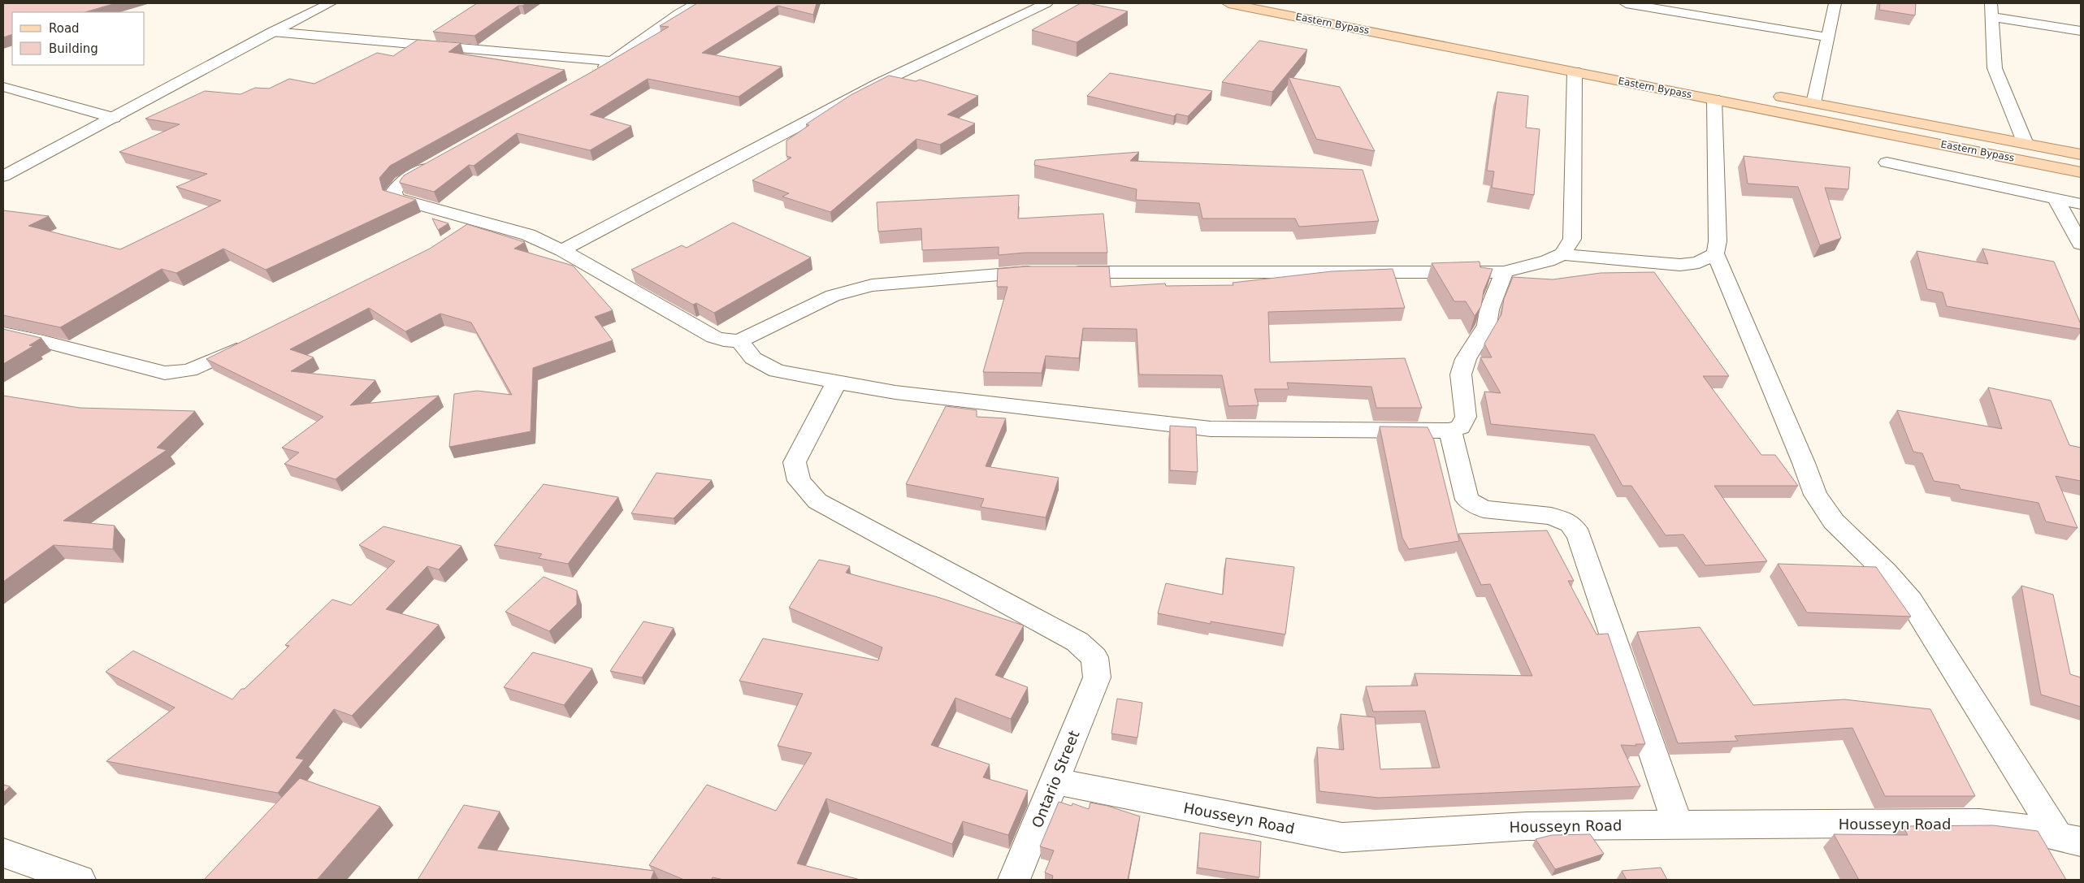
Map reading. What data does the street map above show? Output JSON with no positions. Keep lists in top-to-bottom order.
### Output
{
  "streets": {
    "main road": ["Eastern Bypass"],
    "street": ["Ontario Street", "Housseyn Road"]
  },
  "crossings": [
    ["Ontario Street", "Housseyn Road"]
  ],
  "legend": ["Road", "Building"]
}
